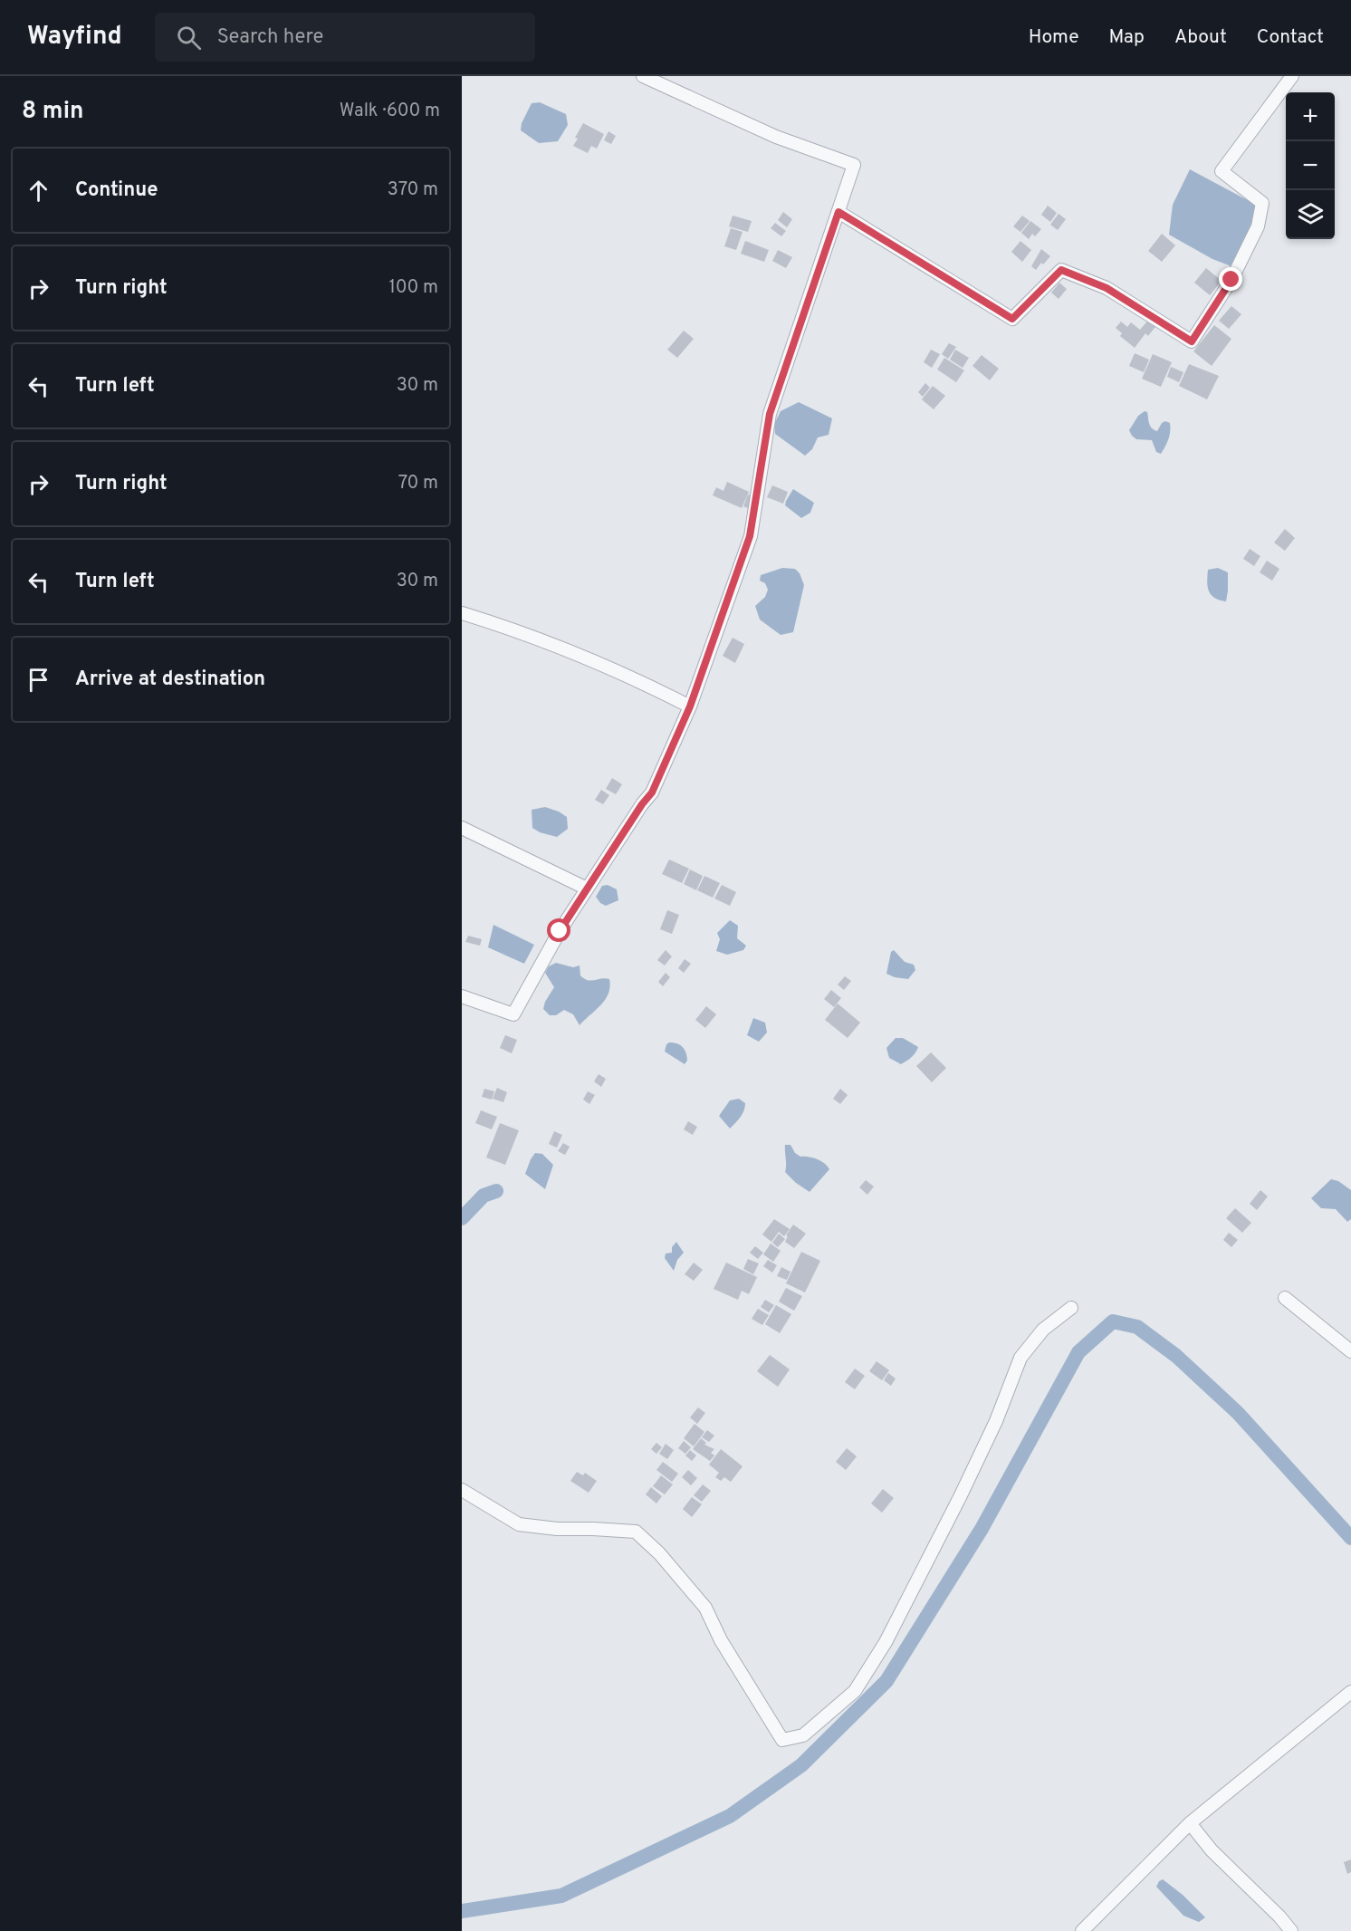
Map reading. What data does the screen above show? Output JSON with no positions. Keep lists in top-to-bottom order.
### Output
{
  "page": {
    "header": "Wayfind",
    "search": "Search here",
    "nav": [
      "Home",
      "Map",
      "About",
      "Contact"
    ],
    "heading": ["8 min", "Walk · 600 m"],
    "map_buttons": ["+", "−"],
    "list": [
      ["Continue", "370 m"],
      ["Turn right", "100 m"],
      ["Turn left", "30 m"],
      ["Turn right", "70 m"],
      ["Turn left", "30 m"],
      "Arrive at destination"
    ]
  }
}
